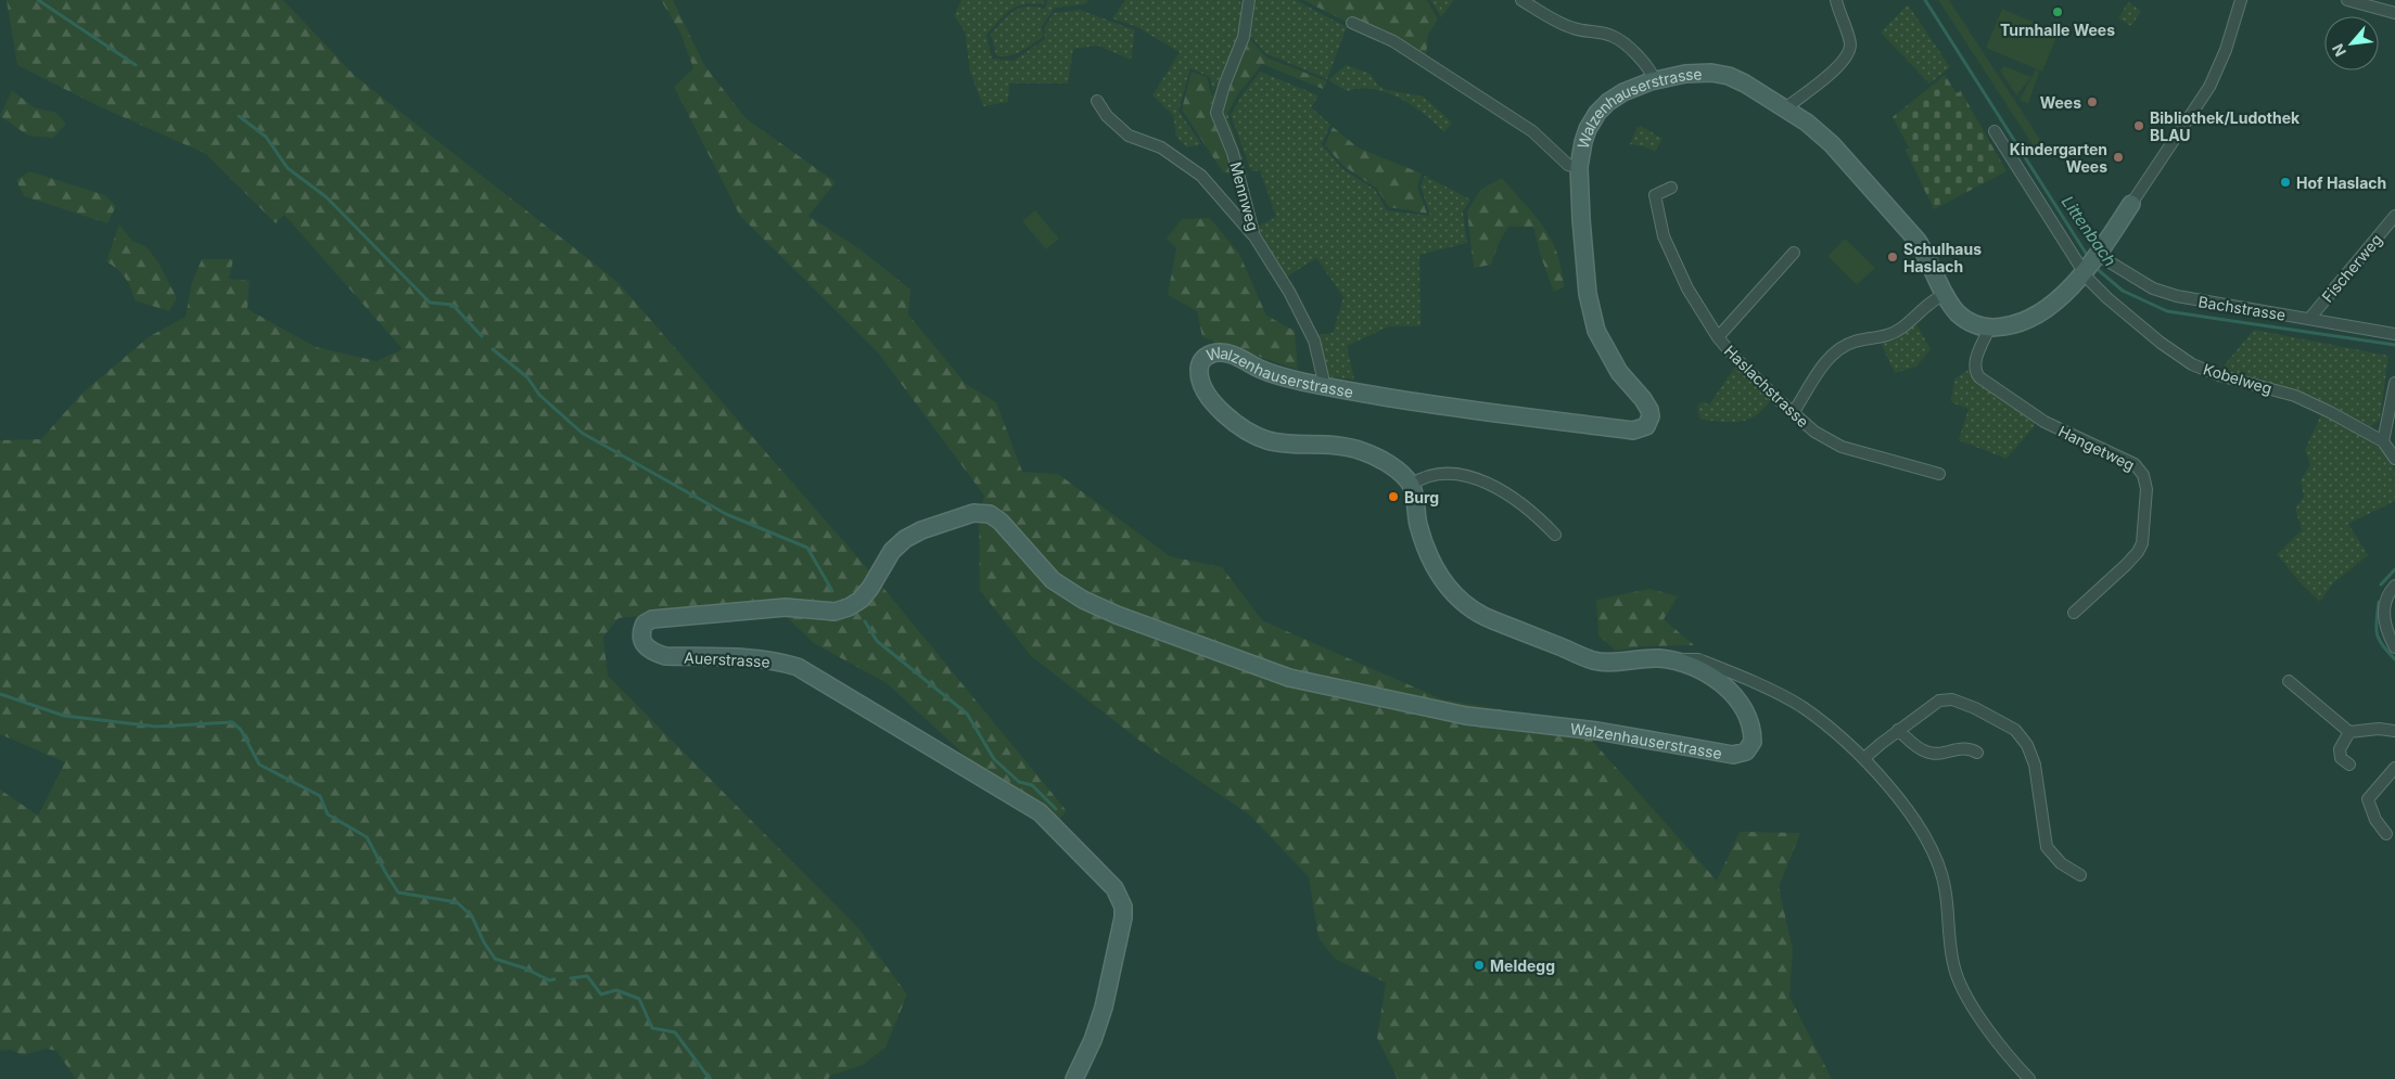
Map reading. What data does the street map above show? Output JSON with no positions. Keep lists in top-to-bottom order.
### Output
{
  "streets": {
    "street": [
      "Walzenhauserstrasse",
      "Mennweg",
      "Fischerweg",
      "Bachstrasse",
      "Kobelweg",
      "Haslachstrasse",
      "Hangetweg",
      "Auerstrasse"
    ]
  },
  "crossings": [
    ["Walzenhauserstrasse", "Mennweg"],
    ["Walzenhauserstrasse", "Hangetweg"],
    ["Walzenhauserstrasse", "Auerstrasse"],
    ["Fischerweg", "Bachstrasse"],
    ["Bachstrasse", "Kobelweg"]
  ],
  "water": ["Littenbach"],
  "places": [
    "Turnhalle Wees",
    "Wees",
    "Bibliothek/Ludothek BLAU",
    "Kindergarten Wees",
    "Hof Haslach",
    "Schulhaus Haslach",
    "Burg",
    "Meldegg"
  ],
  "north": "bottom left"
}
